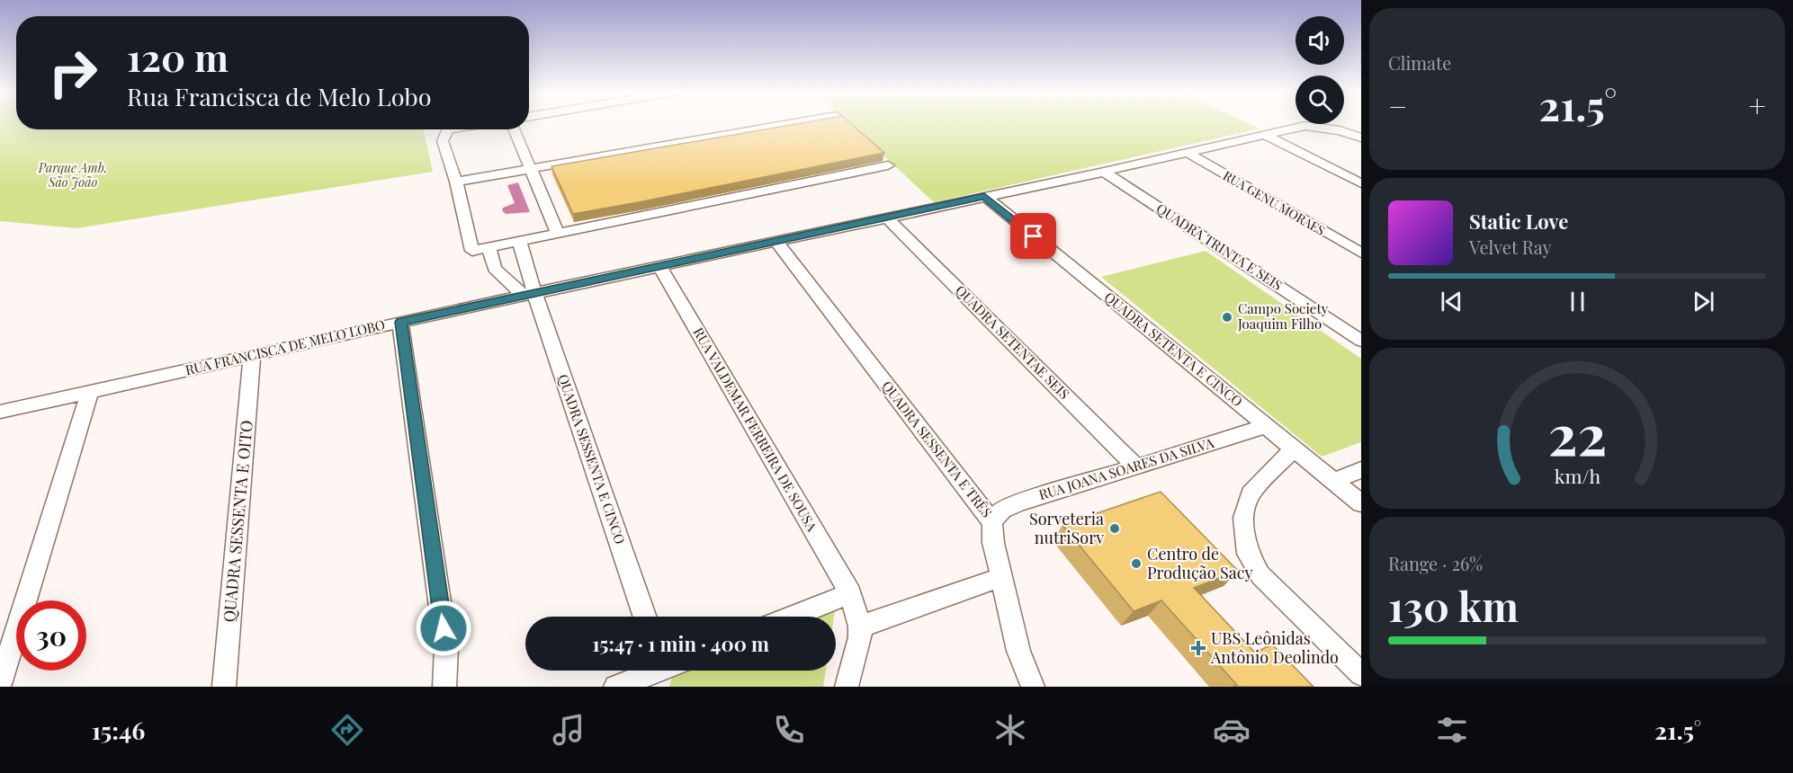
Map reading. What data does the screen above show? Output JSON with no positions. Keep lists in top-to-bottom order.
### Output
{
  "streets": {
    "street": [
      "RUA GENU MORAES",
      "QUADRA TRINTA E SEIS",
      "QUADRA SETENTAE SEIS",
      "RUA FRANCISCA DE MELO LOBO",
      "QUADRA SETENTA E CINCO",
      "RUA VALDEMAR FERREIRA DE SOUSA",
      "QUADRA SESSENTA E TRÊS",
      "QUADRA SESSENTA E CINCO",
      "RUA JOANA SOARES DA SILVA",
      "QUADRA SESSENTA E OITO"
    ]
  },
  "crossings": [
    ["RUA GENU MORAES", "RUA FRANCISCA DE MELO LOBO"],
    ["QUADRA TRINTA E SEIS", "RUA FRANCISCA DE MELO LOBO"],
    ["QUADRA SETENTAE SEIS", "RUA FRANCISCA DE MELO LOBO"],
    ["QUADRA SETENTAE SEIS", "RUA JOANA SOARES DA SILVA"],
    ["RUA FRANCISCA DE MELO LOBO", "QUADRA SETENTA E CINCO"],
    ["RUA FRANCISCA DE MELO LOBO", "RUA VALDEMAR FERREIRA DE SOUSA"],
    ["RUA FRANCISCA DE MELO LOBO", "QUADRA SESSENTA E TRÊS"],
    ["RUA FRANCISCA DE MELO LOBO", "QUADRA SESSENTA E CINCO"],
    ["RUA FRANCISCA DE MELO LOBO", "QUADRA SESSENTA E OITO"],
    ["QUADRA SETENTA E CINCO", "RUA JOANA SOARES DA SILVA"],
    ["QUADRA SESSENTA E TRÊS", "RUA JOANA SOARES DA SILVA"]
  ],
  "parks": ["Parque Amb. São João"],
  "places": {
    "other": ["Campo Society Joaquim Filho", "Sorveteria nutriSorv", "Centro de Produção Sacy"],
    "health": ["UBS Leônidas Antônio Deolindo"]
  },
  "page": {
    "tile": [
      "Climate",
      ["Range · 26%", "130 km"]
    ],
    "turn": ["120 m", "Rua Francisca de Melo Lobo"],
    "heat": ["−", "21.5°", "+"],
    "song": ["Static Love", "Velvet Ray"],
    "limit": "30",
    "trip": "15:47 · 1 min · 400 m",
    "tabs": ["15:46", "21.5°"],
    "gauge": ["22", "km/h"]
  }
}
